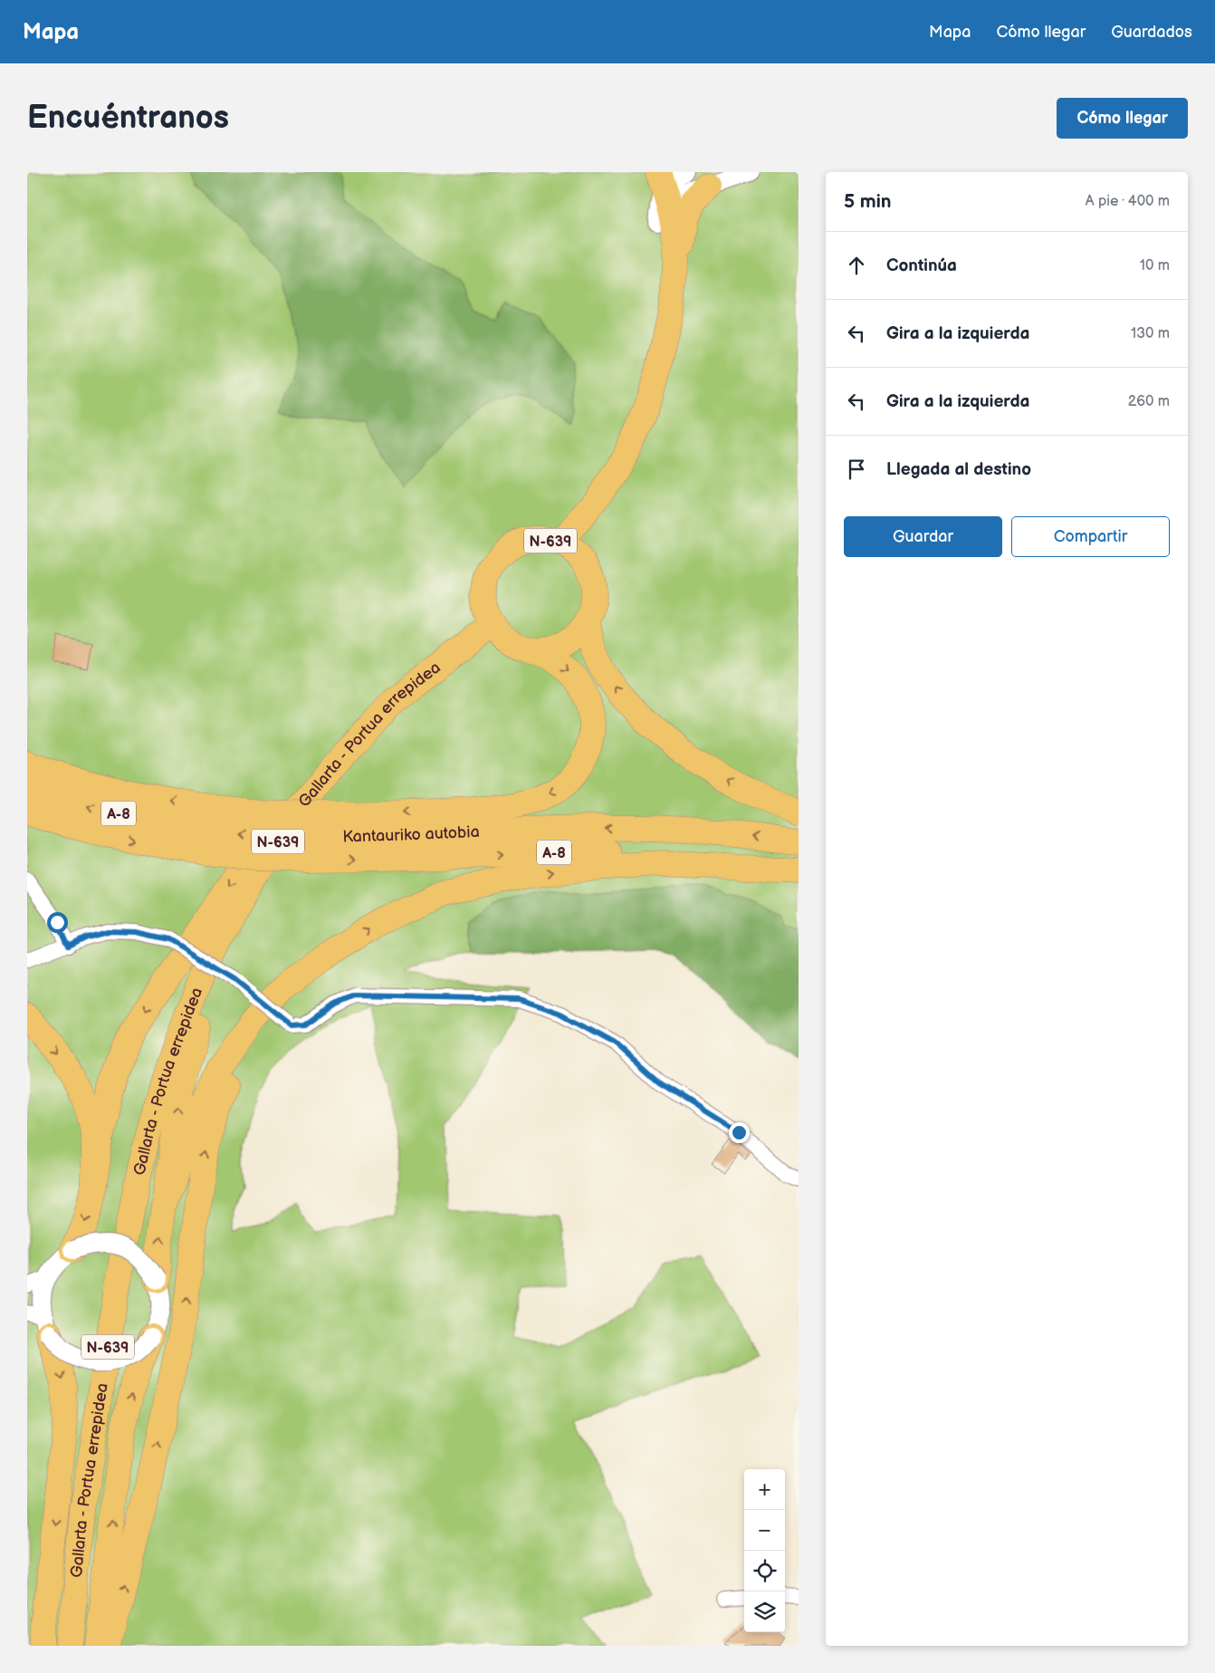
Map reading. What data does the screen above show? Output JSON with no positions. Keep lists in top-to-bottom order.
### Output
{
  "streets": {
    "highway": [
      "N-639",
      "Gallarta - Portua errepidea",
      "A-8",
      "Kantauriko autobia"
    ]
  },
  "crossings": [
    ["N-639", "Gallarta - Portua errepidea"],
    ["Gallarta - Portua errepidea", "Kantauriko autobia"]
  ],
  "page": {
    "header": "Mapa",
    "nav": ["Mapa", "Cómo llegar", "Guardados"],
    "buttons": [
      "Cómo llegar",
      ["Guardar", "Compartir"]
    ],
    "title": "Encuéntranos",
    "heading": ["5 min", "A pie · 400 m"],
    "list": [
      ["Continúa", "10 m"],
      ["Gira a la izquierda", "130 m"],
      ["Gira a la izquierda", "260 m"],
      "Llegada al destino"
    ],
    "map_buttons": ["+", "−"]
  }
}
